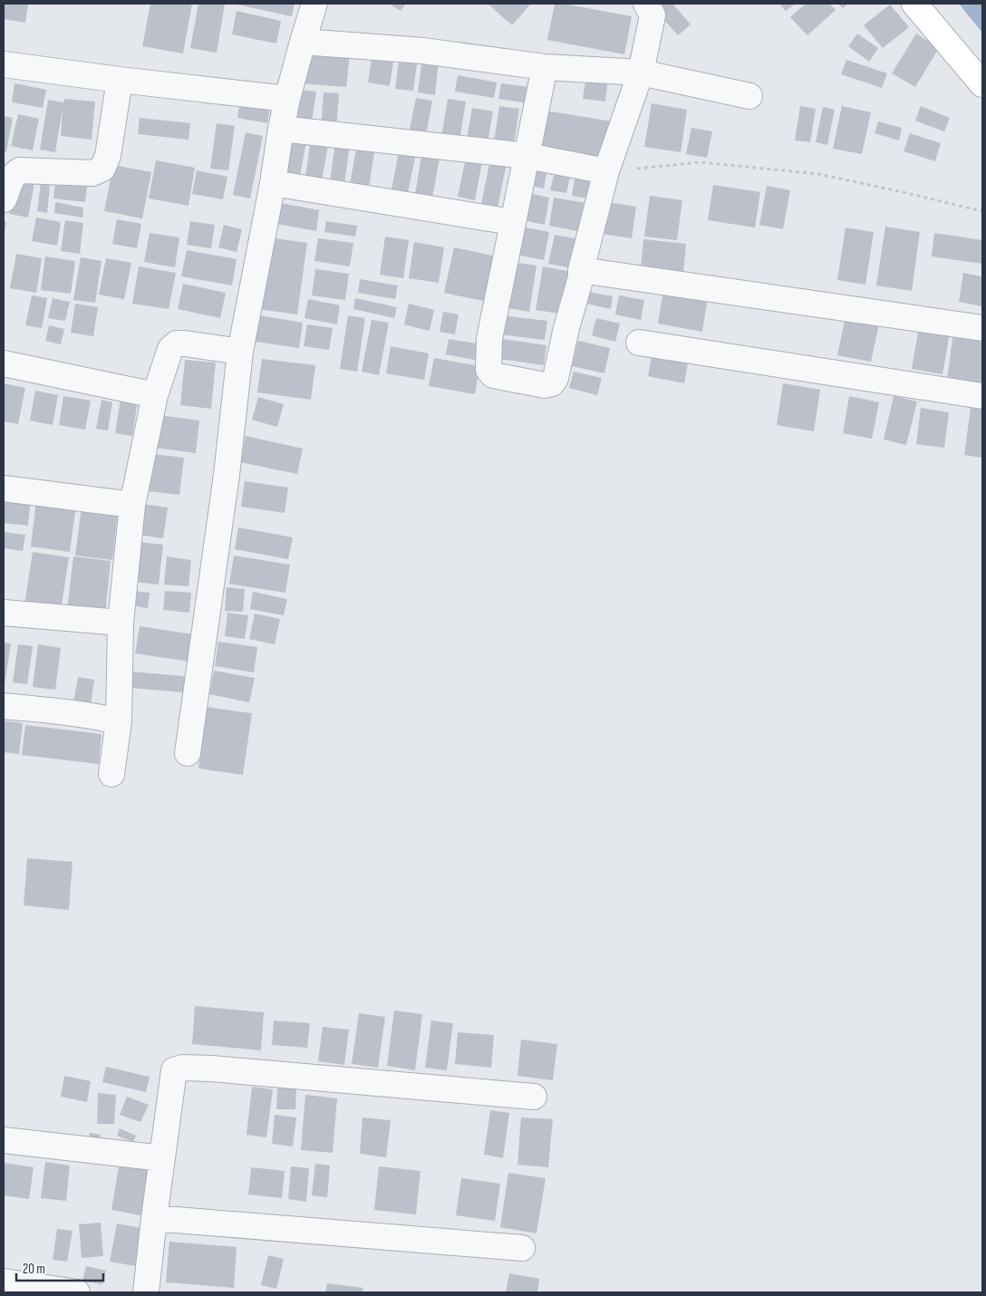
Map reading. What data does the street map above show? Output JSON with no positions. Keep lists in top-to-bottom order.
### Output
{
  "scale_bar": "20 m"
}
